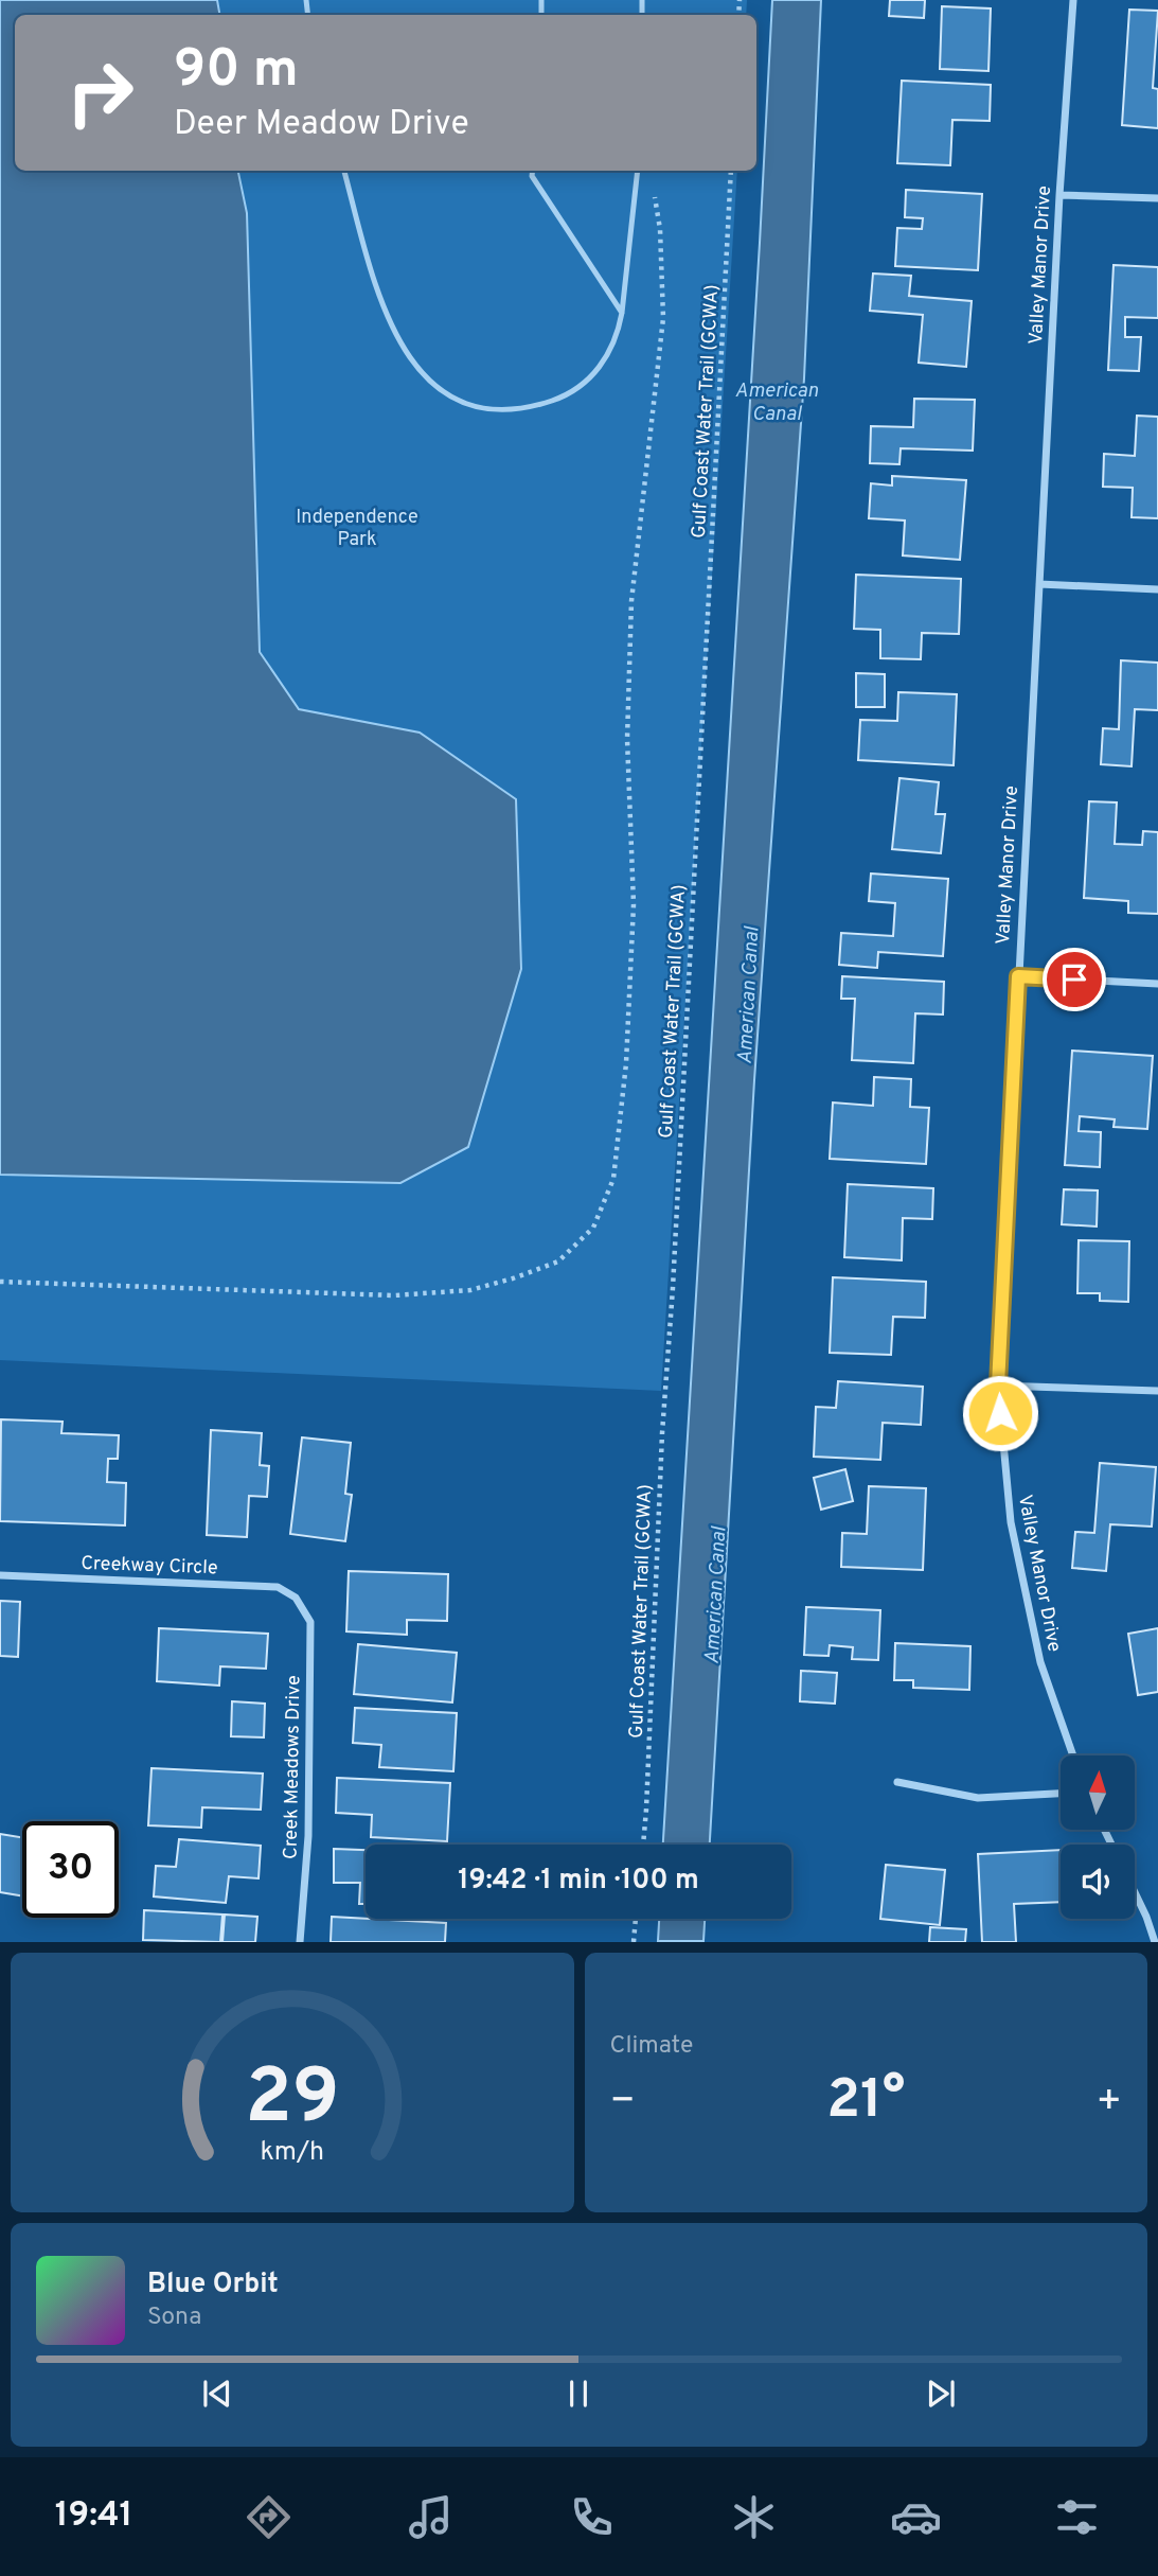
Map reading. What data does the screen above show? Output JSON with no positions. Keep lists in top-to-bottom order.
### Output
{
  "streets": {
    "street": ["Valley Manor Drive", "Creekway Circle", "Creek Meadows Drive"],
    "path": ["Gulf Coast Water Trail (GCWA)"]
  },
  "crossings": [
    ["Creekway Circle", "Creek Meadows Drive"]
  ],
  "water": ["American Canal"],
  "parks": ["Independence Park"],
  "north": "top",
  "page": {
    "turn": ["90 m", "Deer Meadow Drive"],
    "limit": "30",
    "trip": "19:42 · 1 min · 100 m",
    "tile": "Climate",
    "heat": ["−", "21°", "+"],
    "song": ["Blue Orbit", "Sona"],
    "tabs": "19:41",
    "gauge": ["29", "km/h"]
  }
}
